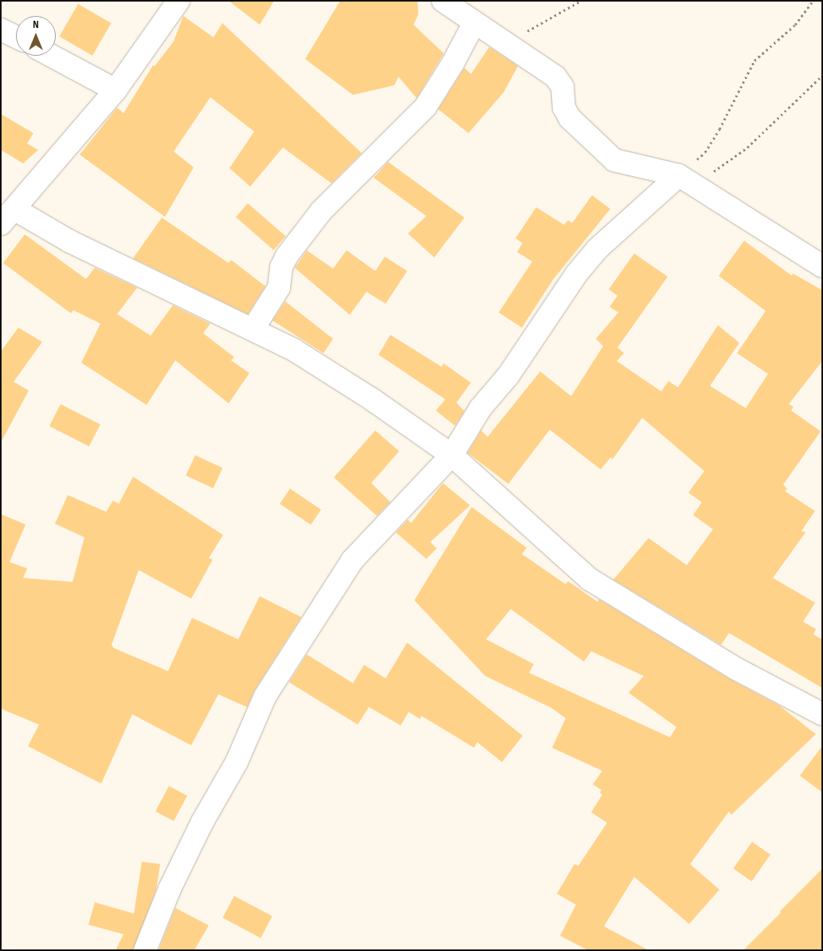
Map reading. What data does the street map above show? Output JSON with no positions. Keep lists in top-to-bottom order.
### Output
{
  "north": "top"
}
